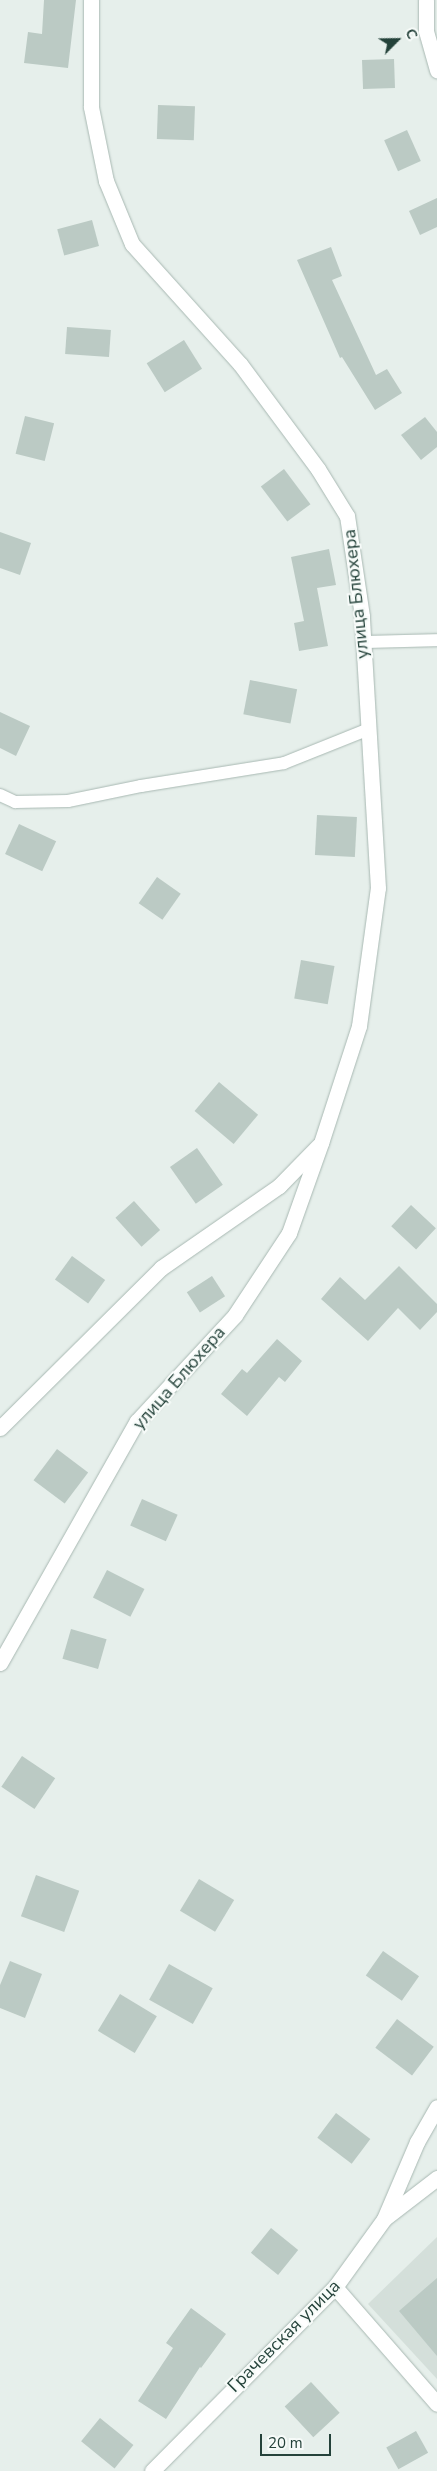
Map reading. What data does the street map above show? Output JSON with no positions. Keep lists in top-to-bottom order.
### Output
{
  "streets": {
    "street": ["улица Блюхера", "Грачевская улица"]
  },
  "scale_bar": "20 m",
  "north": "top right"
}
